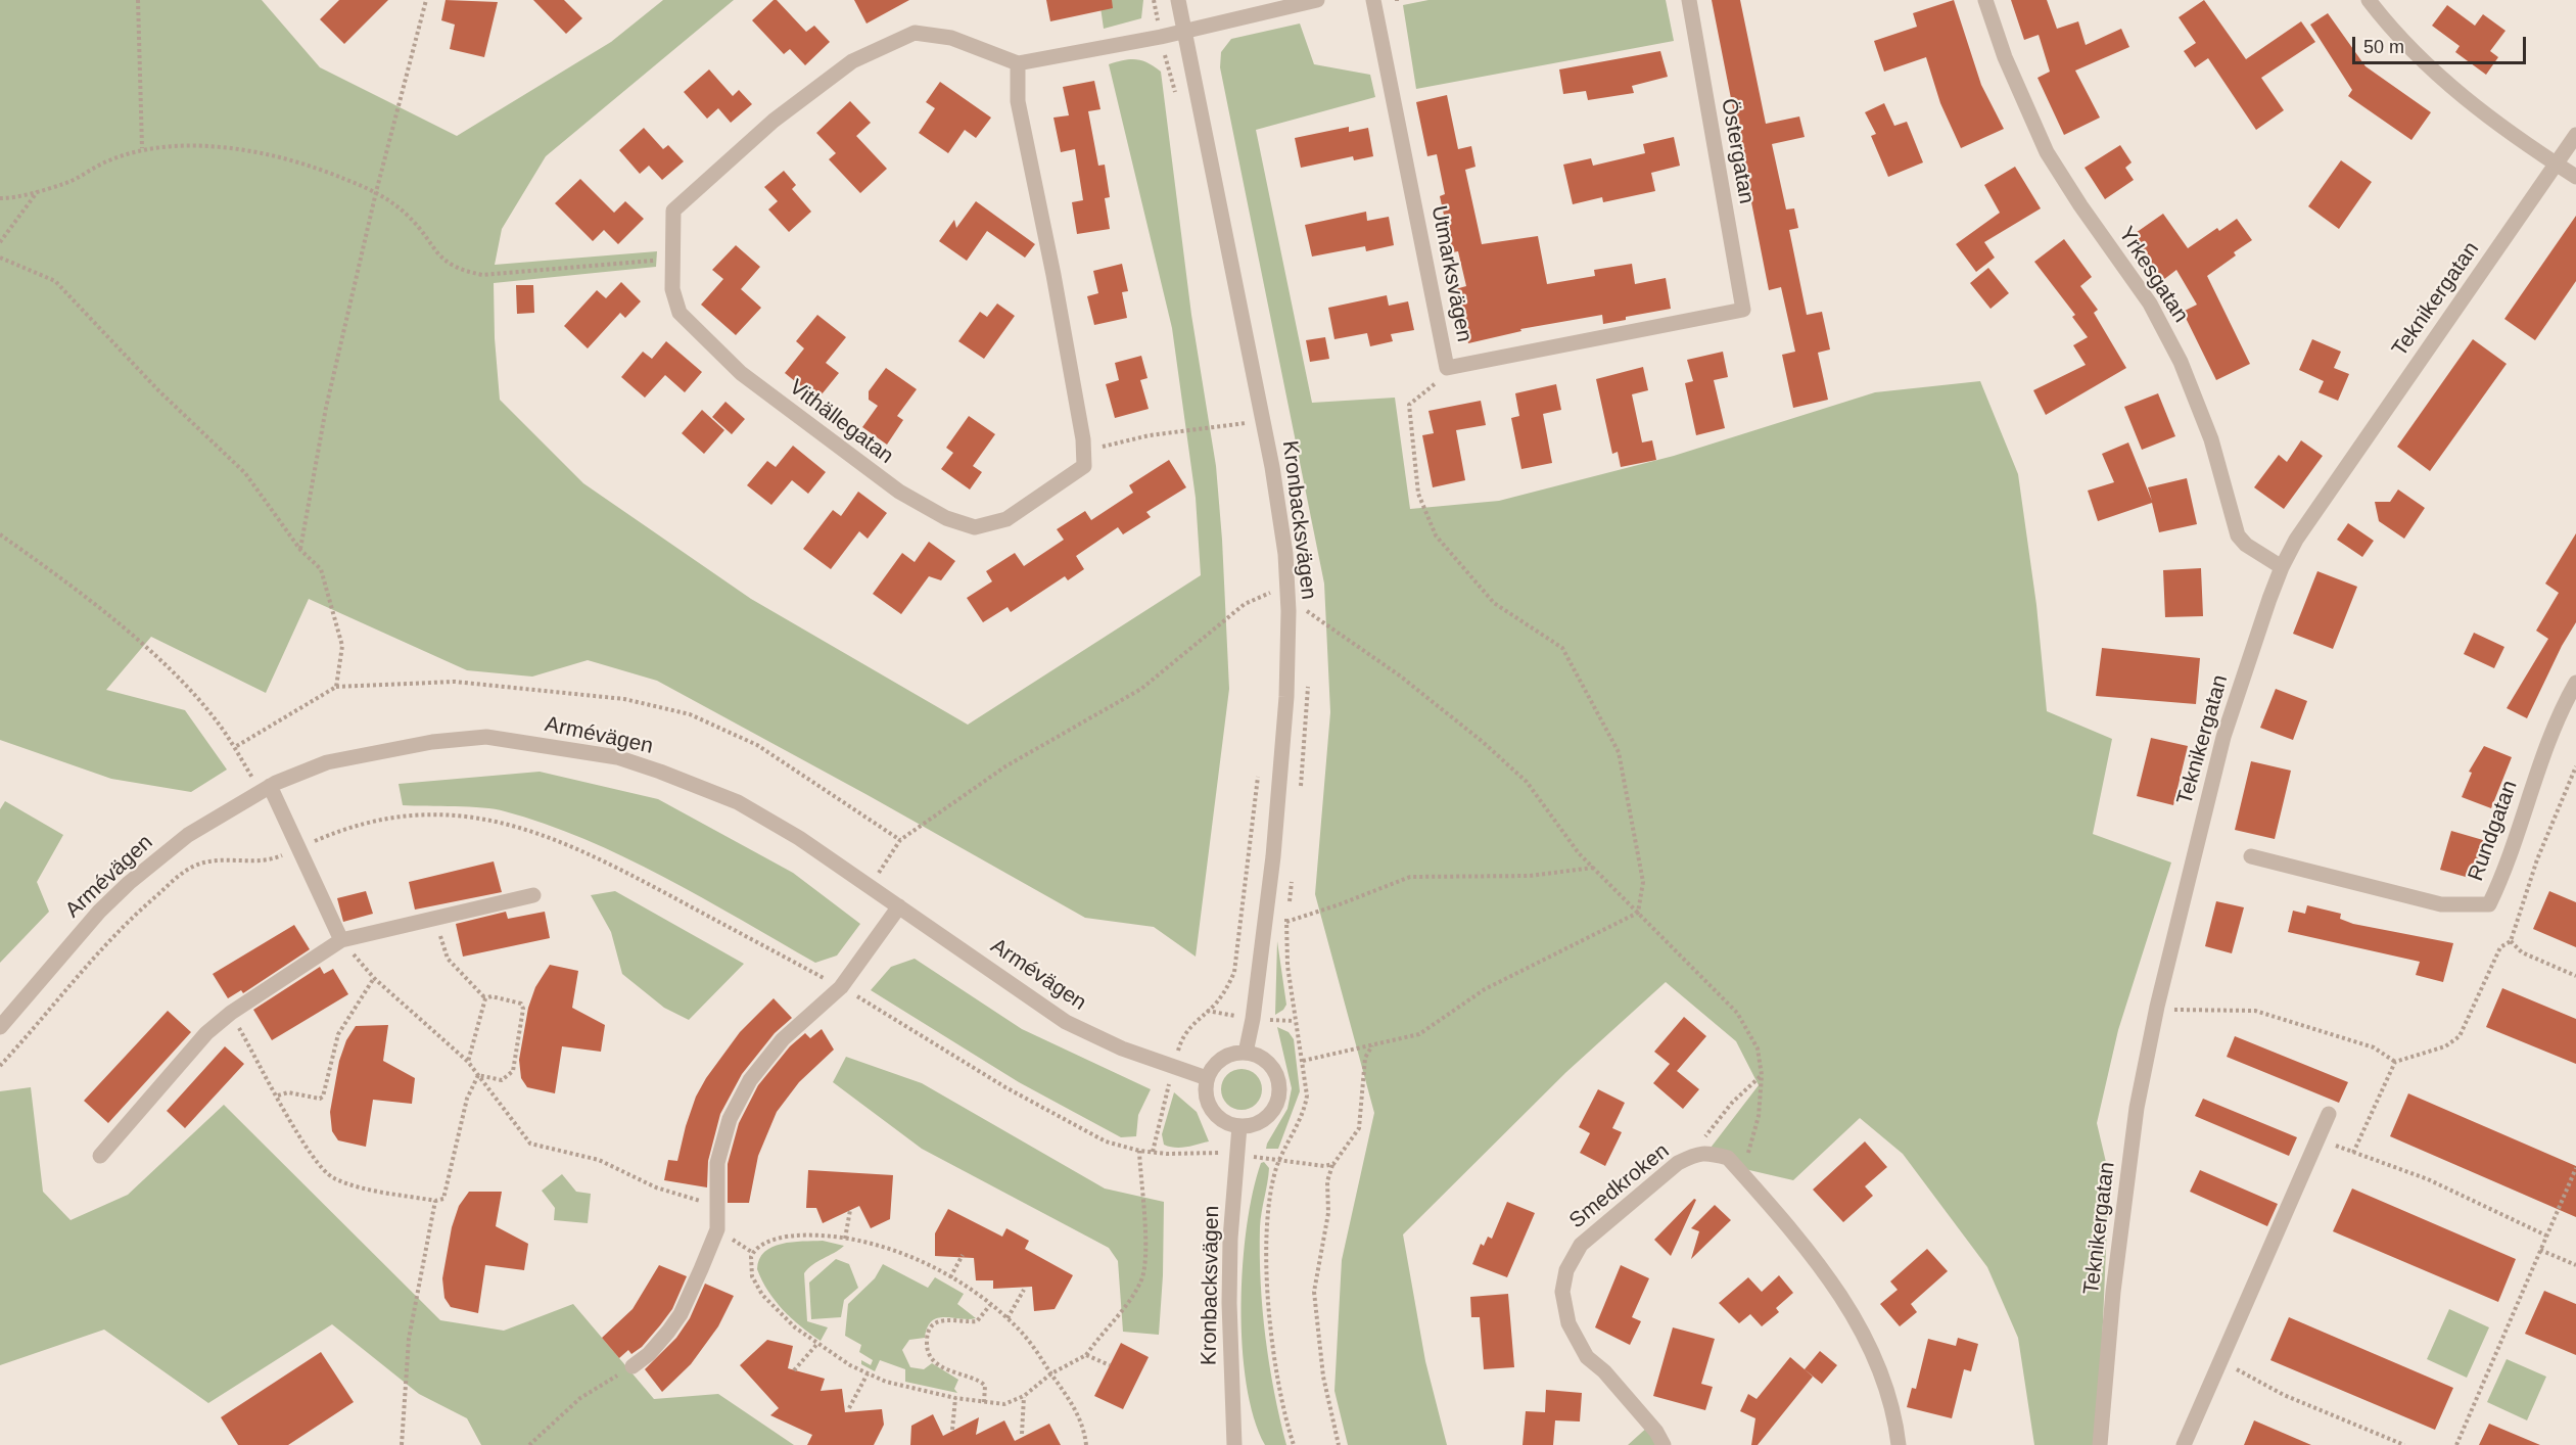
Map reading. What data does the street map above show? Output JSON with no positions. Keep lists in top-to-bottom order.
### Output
{
  "streets": {
    "street": [
      "Östergatan",
      "Utmarksvägen",
      "Yrkesgatan",
      "Teknikergatan",
      "Vithällegatan",
      "Kronbacksvägen",
      "Armévägen",
      "Rundgatan",
      "Smedkroken"
    ]
  },
  "crossings": [
    ["Östergatan", "Utmarksvägen"],
    ["Yrkesgatan", "Teknikergatan"],
    ["Kronbacksvägen", "Armévägen"]
  ],
  "scale_bar": "50 m"
}
